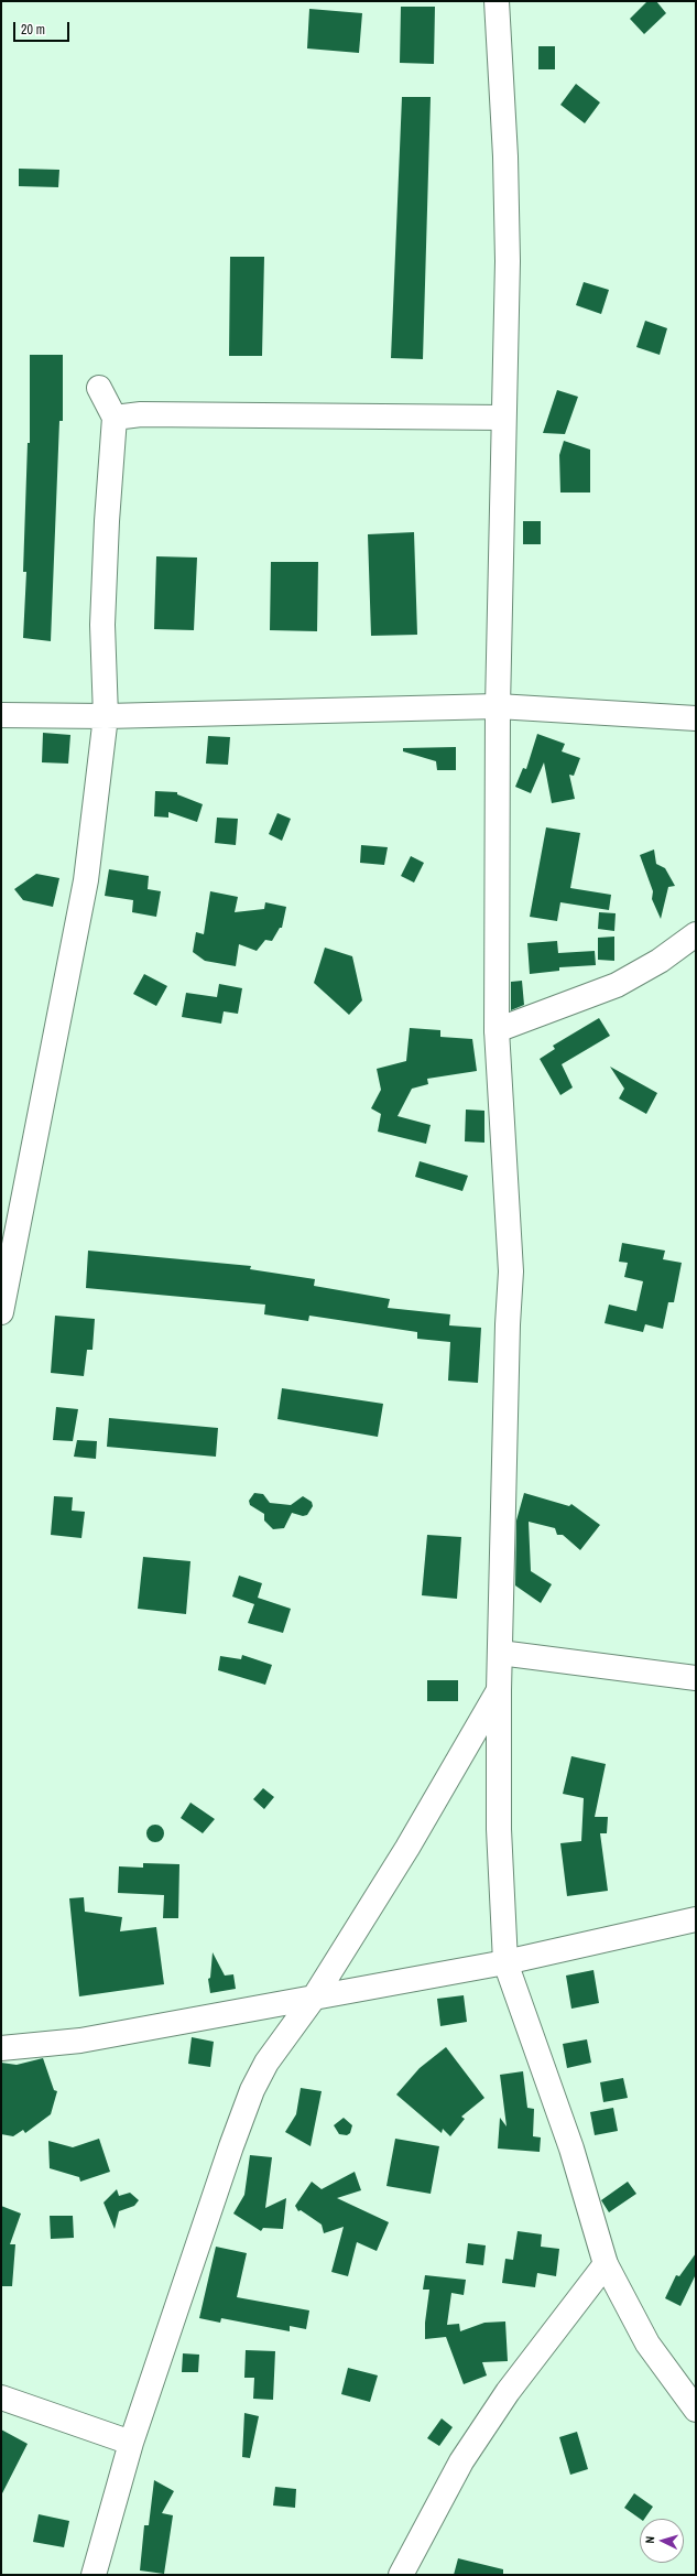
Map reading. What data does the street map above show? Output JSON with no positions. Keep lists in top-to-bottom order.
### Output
{
  "scale_bar": "20 m",
  "north": "left"
}
